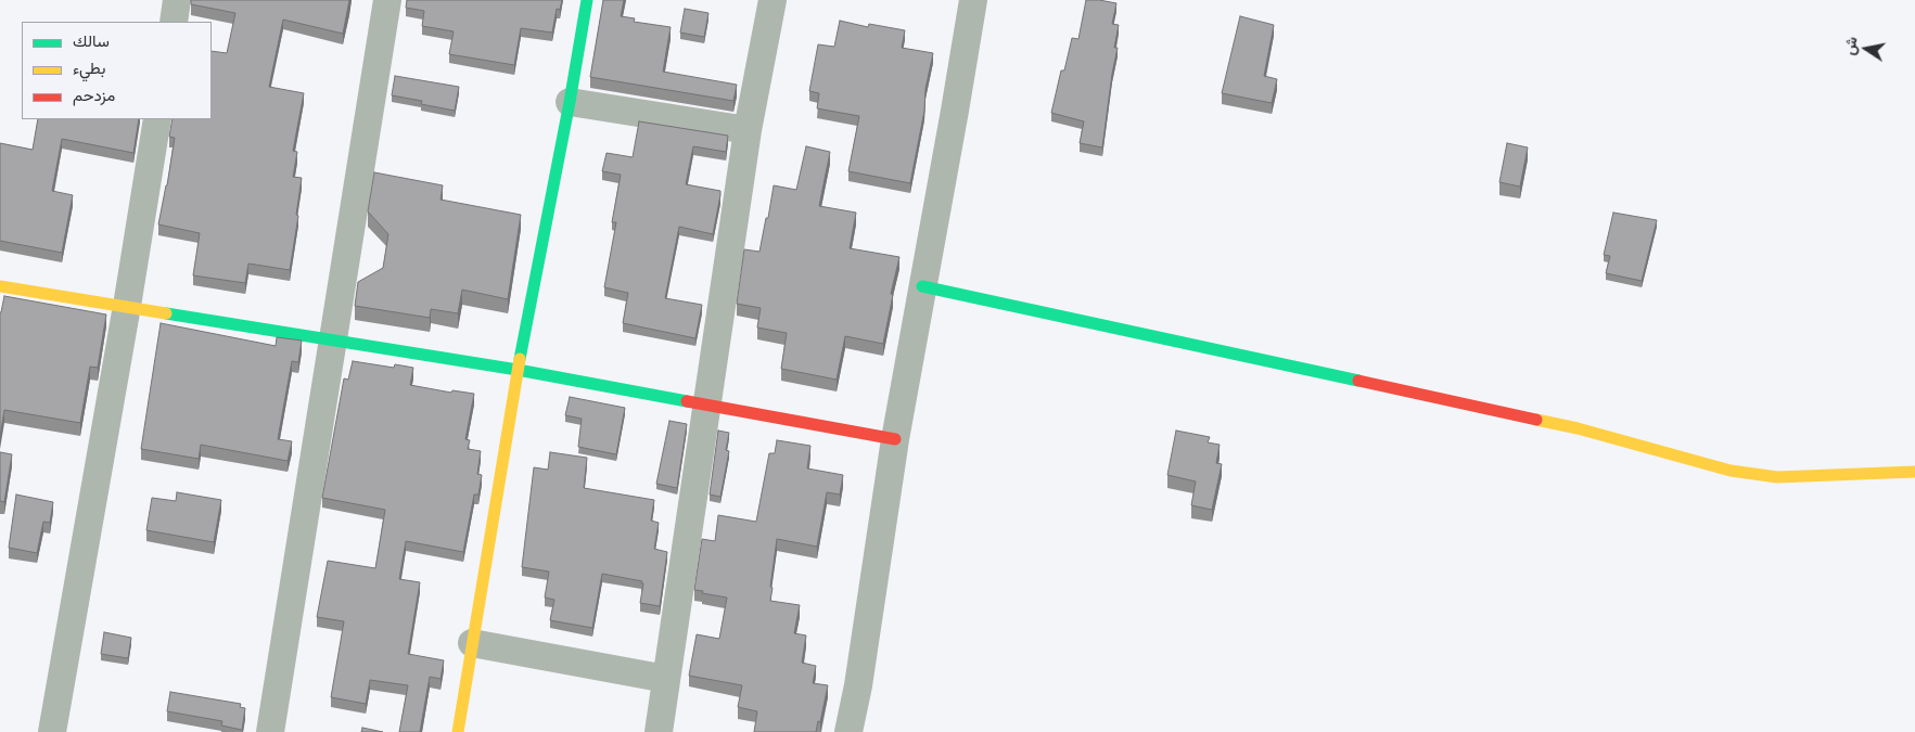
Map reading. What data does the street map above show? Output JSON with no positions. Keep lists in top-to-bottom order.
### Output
{
  "legend": ["سالك", "بطيء", "مزدحم"],
  "north": "left"
}
